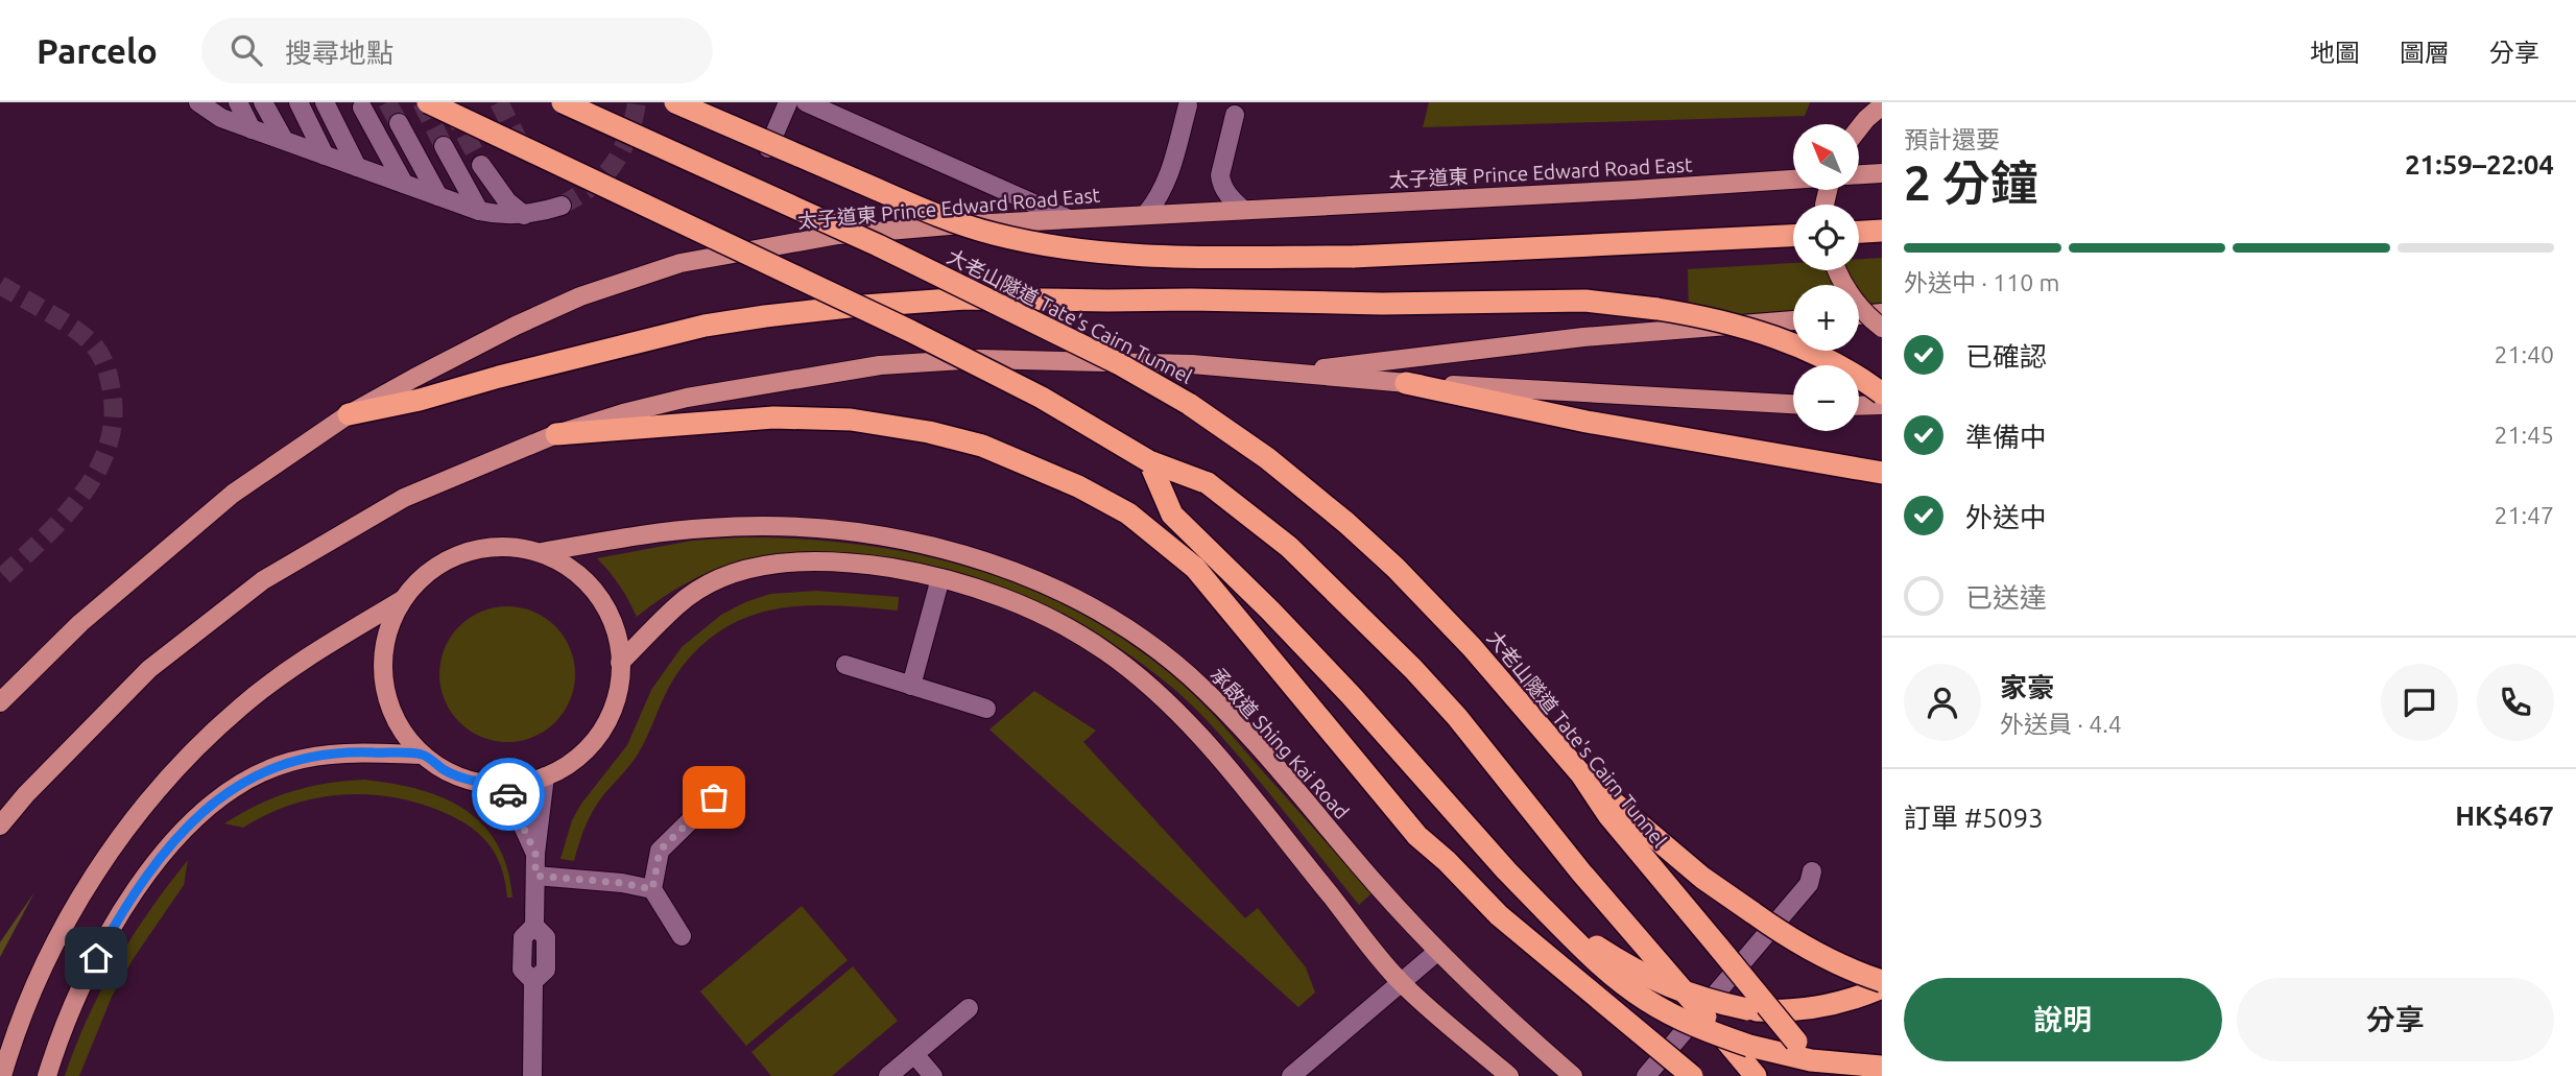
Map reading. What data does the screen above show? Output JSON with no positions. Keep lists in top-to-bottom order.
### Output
{
  "streets": {
    "highway": ["大老山隧道 Tate's Cairn Tunnel"],
    "main road": ["太子道東 Prince Edward Road East", "承啟道 Shing Kai Road"]
  },
  "north": "top left",
  "page": {
    "header": "Parcelo",
    "search": "搜尋地點",
    "nav": ["地圖", "圖層", "分享"],
    "heading": ["2 分鐘", "預計還要", "21:59–22:04"],
    "panel": [
      "家豪",
      "外送員 · 4.4",
      "訂單 #5093",
      "HK$467"
    ],
    "map_buttons": ["+", "−"],
    "bar": "外送中 · 110 m",
    "list": [
      ["已確認", "21:40"],
      ["準備中", "21:45"],
      ["外送中", "21:47"],
      "已送達"
    ],
    "buttons": ["說明", "分享"]
  }
}
